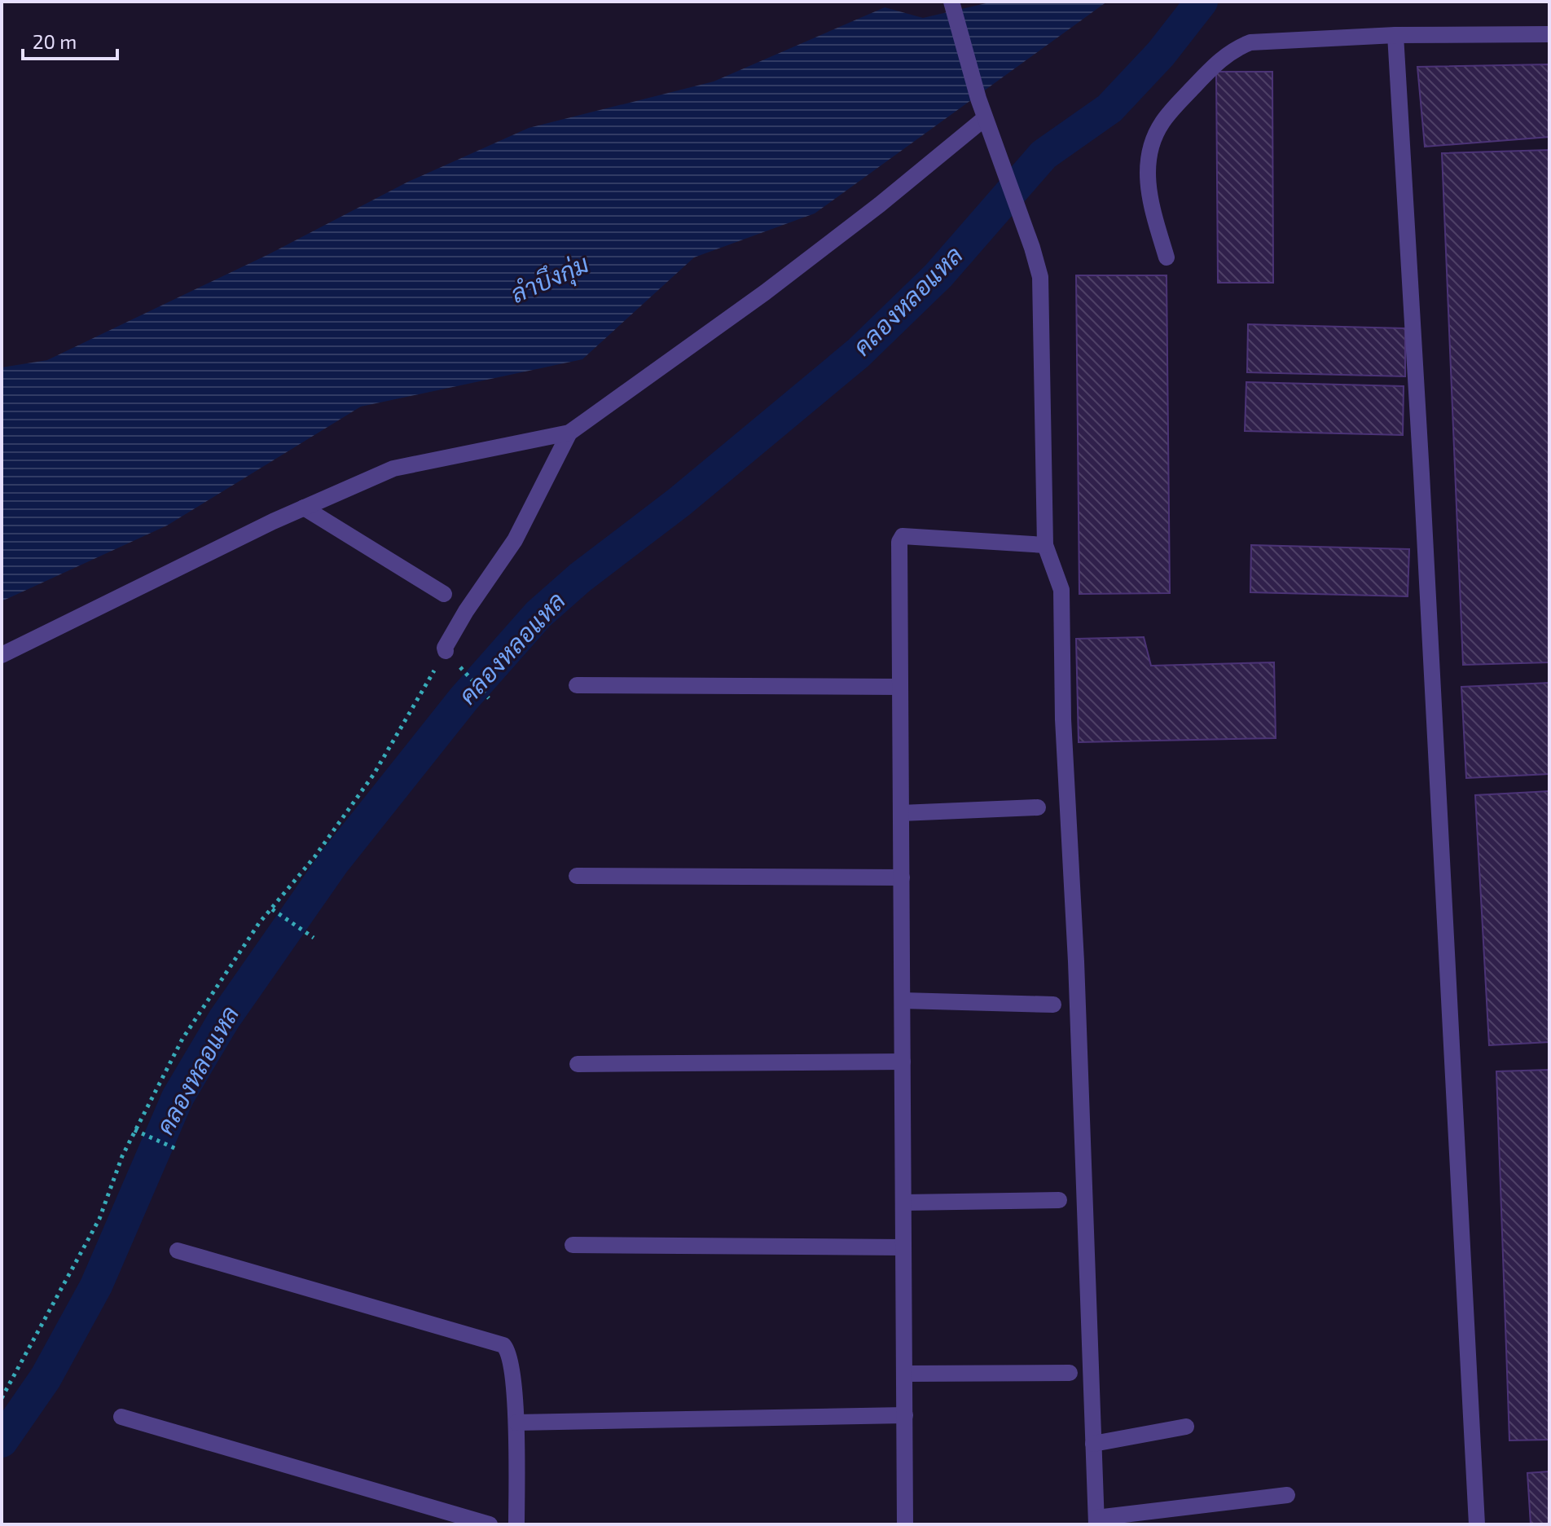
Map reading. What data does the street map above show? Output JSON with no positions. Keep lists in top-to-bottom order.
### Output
{
  "water": ["ลำบึงกุ่ม", "คลองหลอแหล"],
  "scale_bar": "20 m"
}
